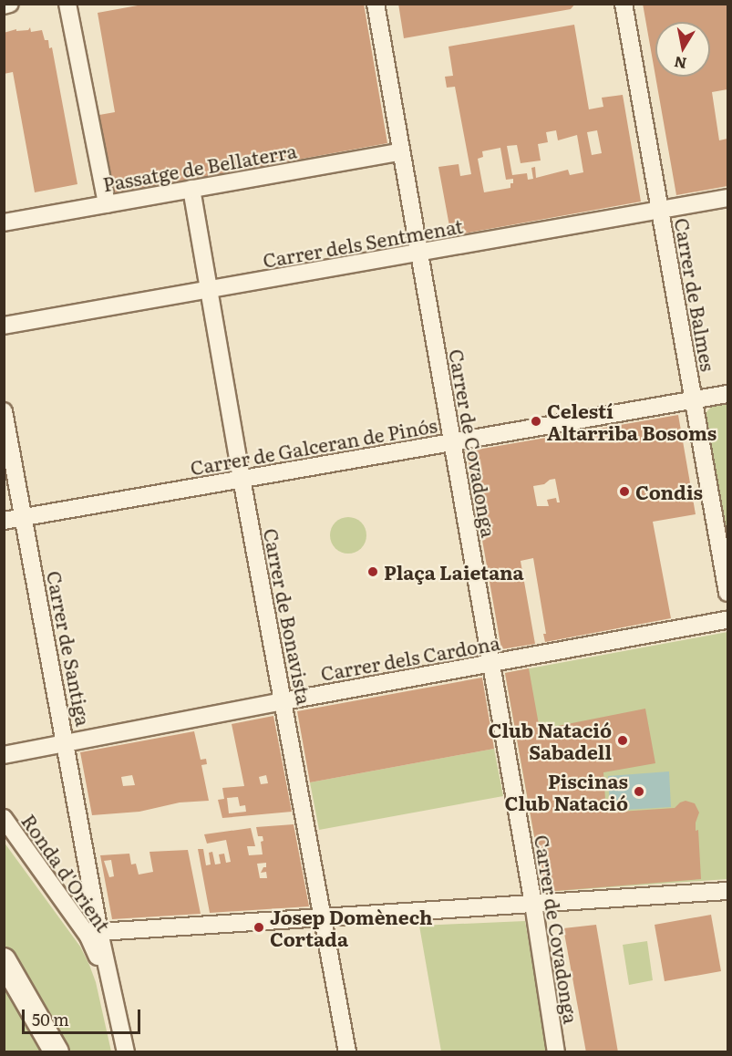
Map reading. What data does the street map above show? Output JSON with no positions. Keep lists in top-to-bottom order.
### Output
{
  "streets": {
    "street": [
      "Passatge de Bellaterra",
      "Carrer dels Sentmenat",
      "Carrer de Balmes",
      "Carrer de Covadonga",
      "Carrer de Galceran de Pinós",
      "Carrer de Bonavista",
      "Carrer de Santiga",
      "Carrer dels Cardona",
      "Ronda d'Orient"
    ]
  },
  "crossings": [
    ["Passatge de Bellaterra", "Carrer de Covadonga"],
    ["Passatge de Bellaterra", "Carrer de Bonavista"],
    ["Carrer dels Sentmenat", "Carrer de Balmes"],
    ["Carrer dels Sentmenat", "Carrer de Covadonga"],
    ["Carrer dels Sentmenat", "Carrer de Bonavista"],
    ["Carrer de Balmes", "Carrer de Galceran de Pinós"],
    ["Carrer de Covadonga", "Carrer de Galceran de Pinós"],
    ["Carrer de Covadonga", "Carrer dels Cardona"],
    ["Carrer de Galceran de Pinós", "Carrer de Bonavista"],
    ["Carrer de Galceran de Pinós", "Carrer de Santiga"],
    ["Carrer de Bonavista", "Carrer dels Cardona"],
    ["Carrer de Santiga", "Carrer dels Cardona"],
    ["Carrer de Santiga", "Ronda d'Orient"]
  ],
  "places": [
    "Celestí Altarriba Bosoms",
    "Condis",
    "Plaça Laietana",
    "Club Natació Sabadell",
    "Piscinas Club Natació",
    "Josep Domènech Cortada"
  ],
  "scale_bar": "50 m",
  "north": "bottom"
}
